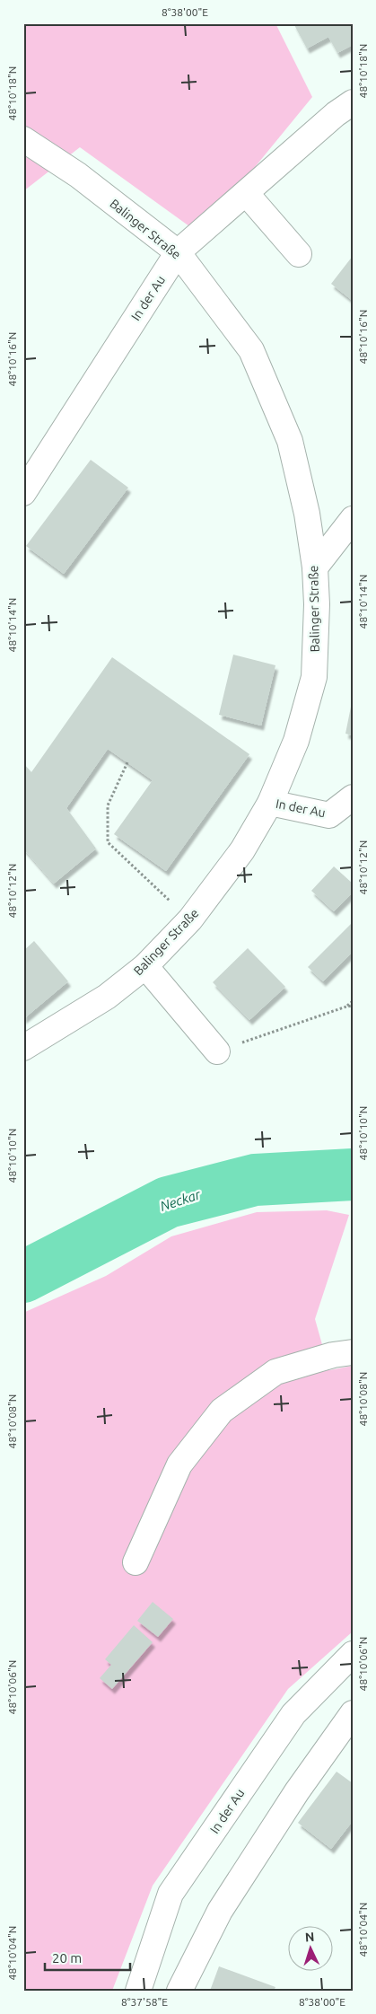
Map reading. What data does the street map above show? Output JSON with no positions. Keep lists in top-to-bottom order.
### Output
{
  "streets": {
    "main road": ["Balinger Straße", "In der Au"]
  },
  "crossings": [
    ["Balinger Straße", "In der Au"]
  ],
  "water": ["Neckar"],
  "scale_bar": "20 m",
  "north": "top",
  "coordinates": [
    "8°38'00\"E",
    "48°10'18\"N",
    "48°10'16\"N",
    "48°10'14\"N",
    "48°10'12\"N",
    "48°10'10\"N",
    "48°10'08\"N",
    "48°10'06\"N",
    "48°10'04\"N",
    "8°37'58\"E"
  ]
}
